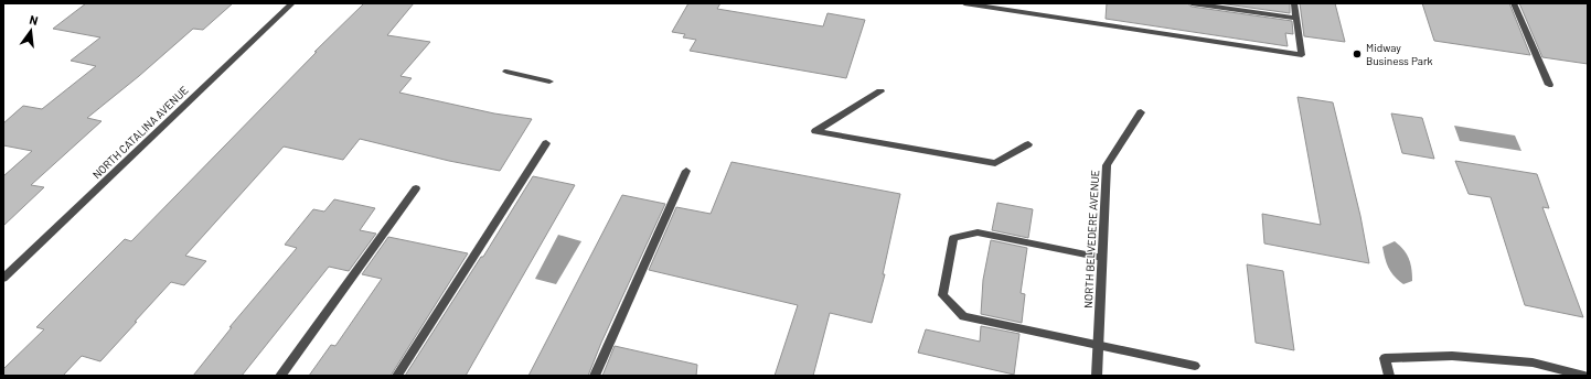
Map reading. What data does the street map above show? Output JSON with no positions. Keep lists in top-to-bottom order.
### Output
{
  "streets": {
    "street": ["NORTH CATALINA AVENUE", "NORTH BELVEDERE AVENUE"]
  },
  "places": ["Midway Business Park"],
  "north": "top"
}
